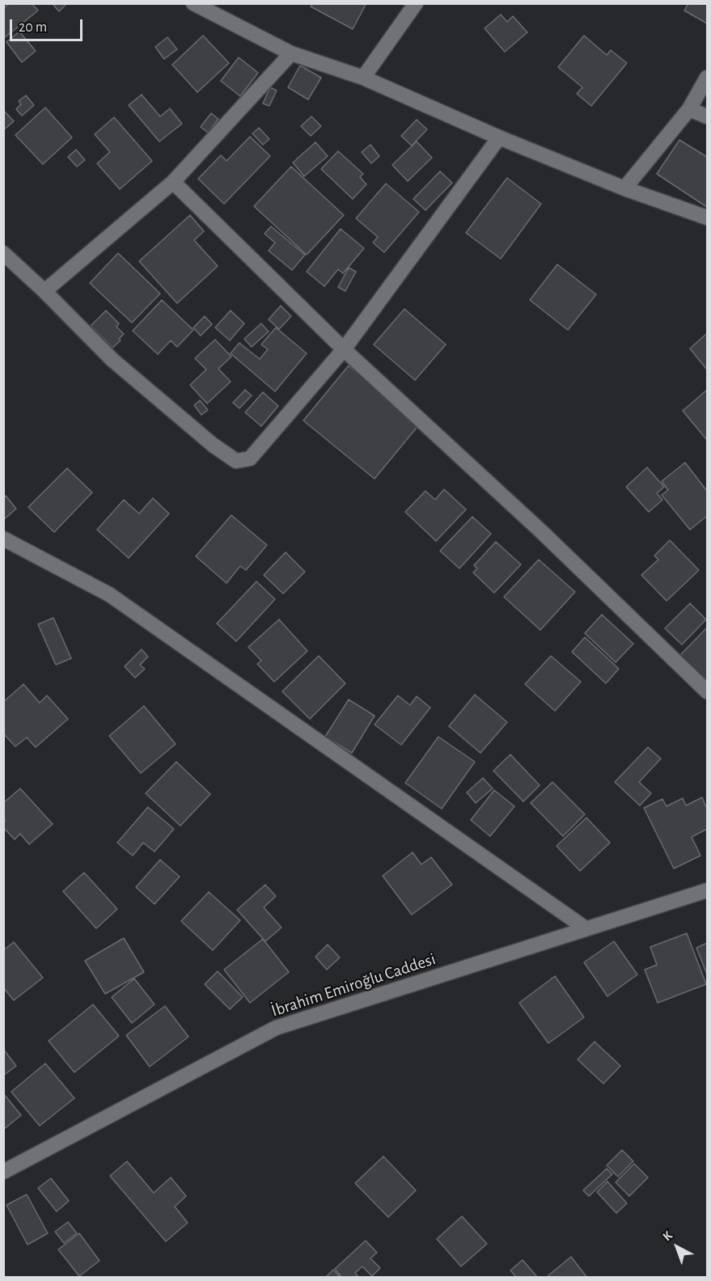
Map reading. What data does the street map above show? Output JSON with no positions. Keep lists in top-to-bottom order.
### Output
{
  "streets": {
    "street": ["İbrahim Emiroğlu Caddesi"]
  },
  "scale_bar": "20 m",
  "north": "top left"
}
